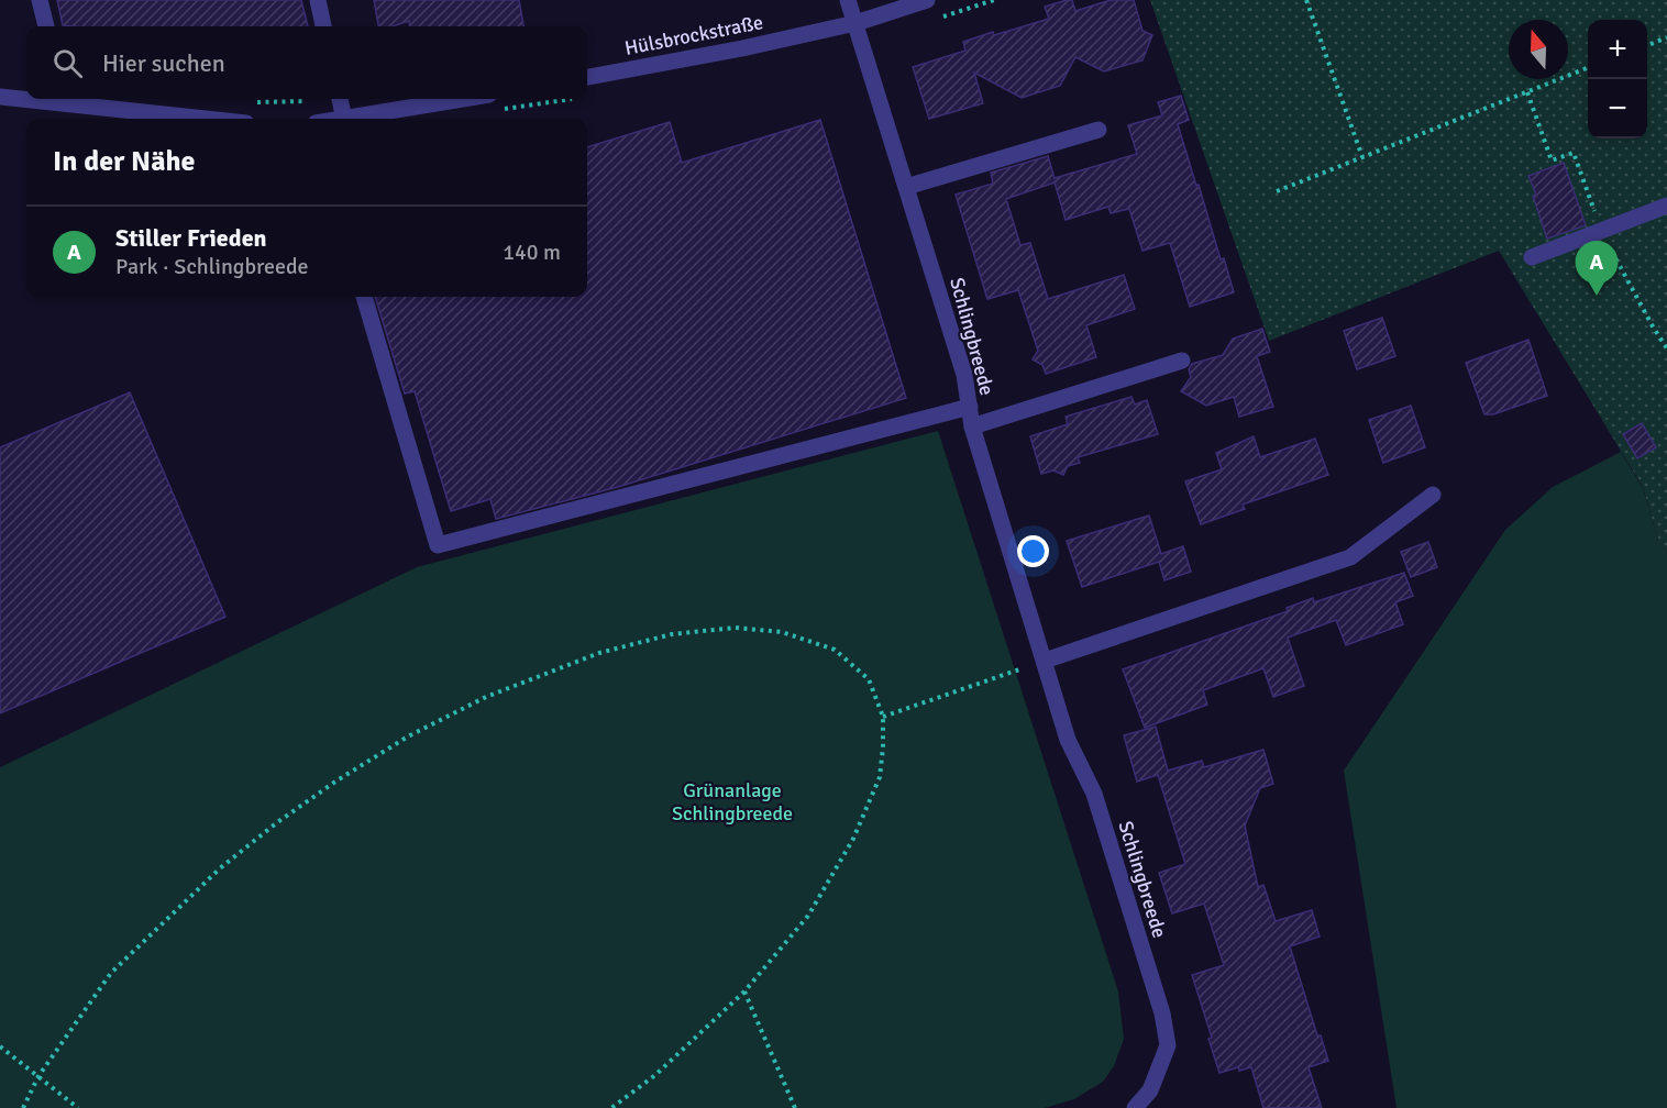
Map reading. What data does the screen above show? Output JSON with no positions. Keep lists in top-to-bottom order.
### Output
{
  "streets": {
    "street": ["Hülsbrockstraße", "Schlingbreede"]
  },
  "crossings": [
    ["Hülsbrockstraße", "Schlingbreede"]
  ],
  "parks": ["Grünanlage Schlingbreede"],
  "north": "top",
  "page": {
    "map_buttons": ["+", "−"],
    "search": "Hier suchen",
    "heading": "In der Nähe",
    "list": [
      {
        "mark": "A",
        "name": "Stiller Frieden",
        "note": "Park · Schlingbreede",
        "value": "140 m"
      }
    ],
    "pins": "A"
  }
}
